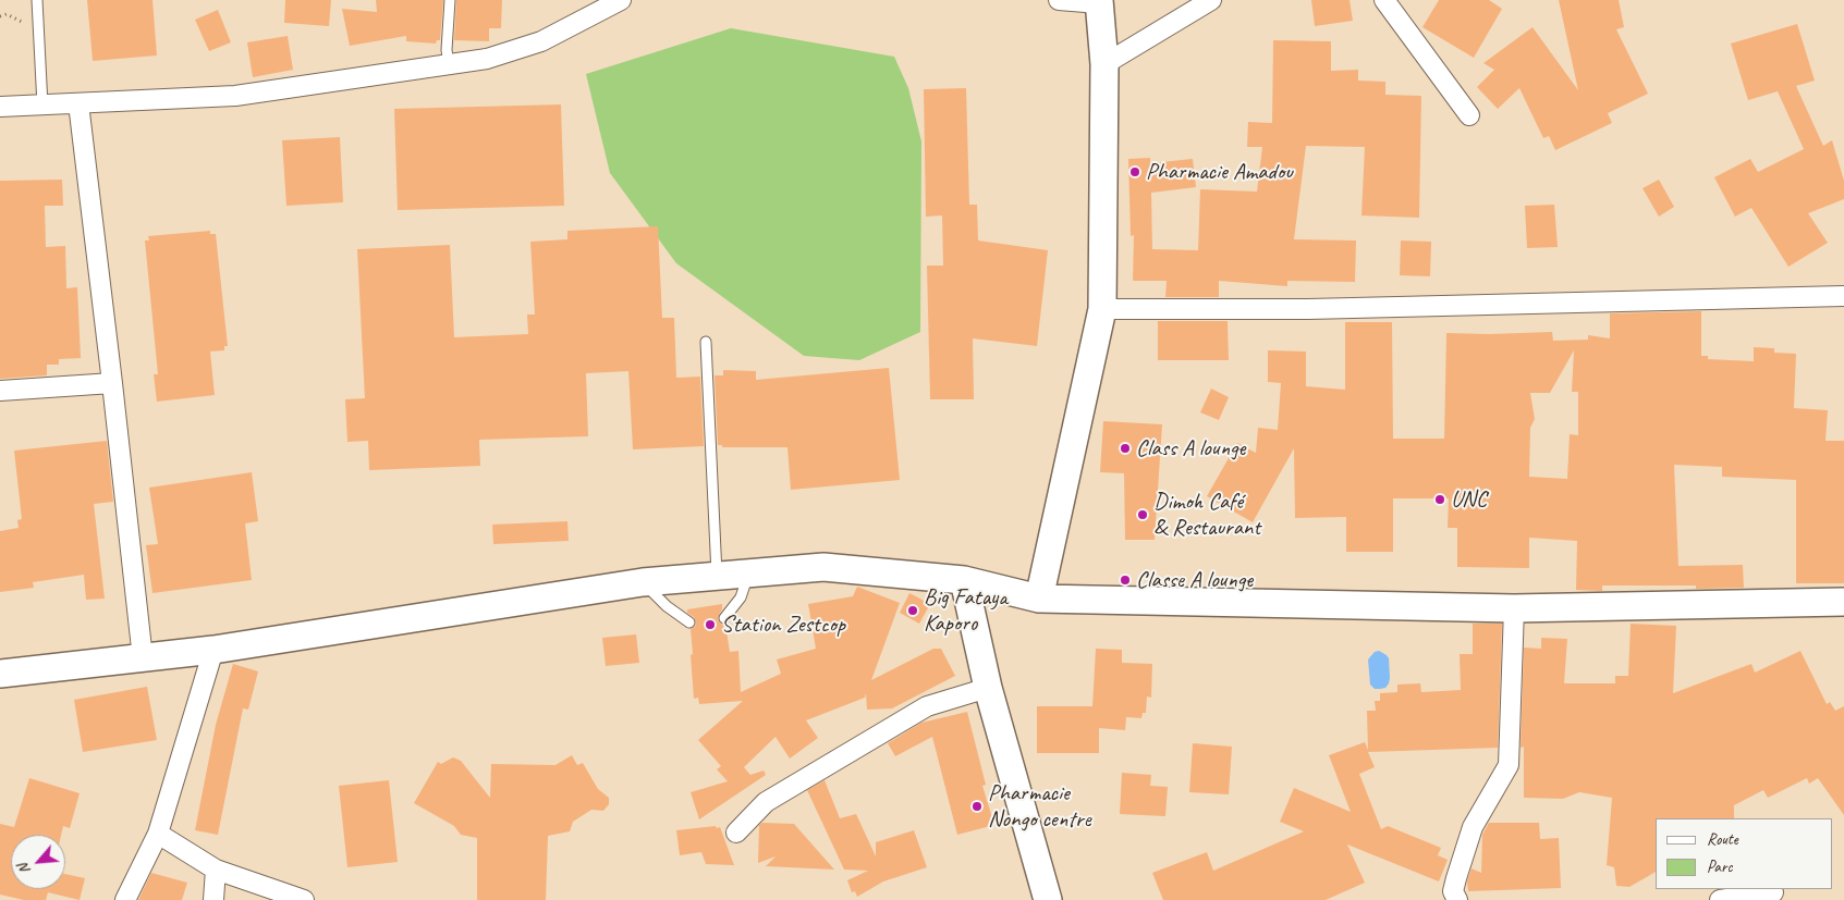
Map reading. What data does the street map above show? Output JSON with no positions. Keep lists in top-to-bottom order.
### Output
{
  "places": [
    "Pharmacie Amadou",
    "Class A lounge",
    "UNC",
    "Dimoh Café & Restaurant",
    "Classe A lounge",
    "Big Fataya Kaporo",
    "Station Zestcop",
    "Pharmacie Nongo centre"
  ],
  "legend": ["Route", "Parc"],
  "north": "bottom left"
}
